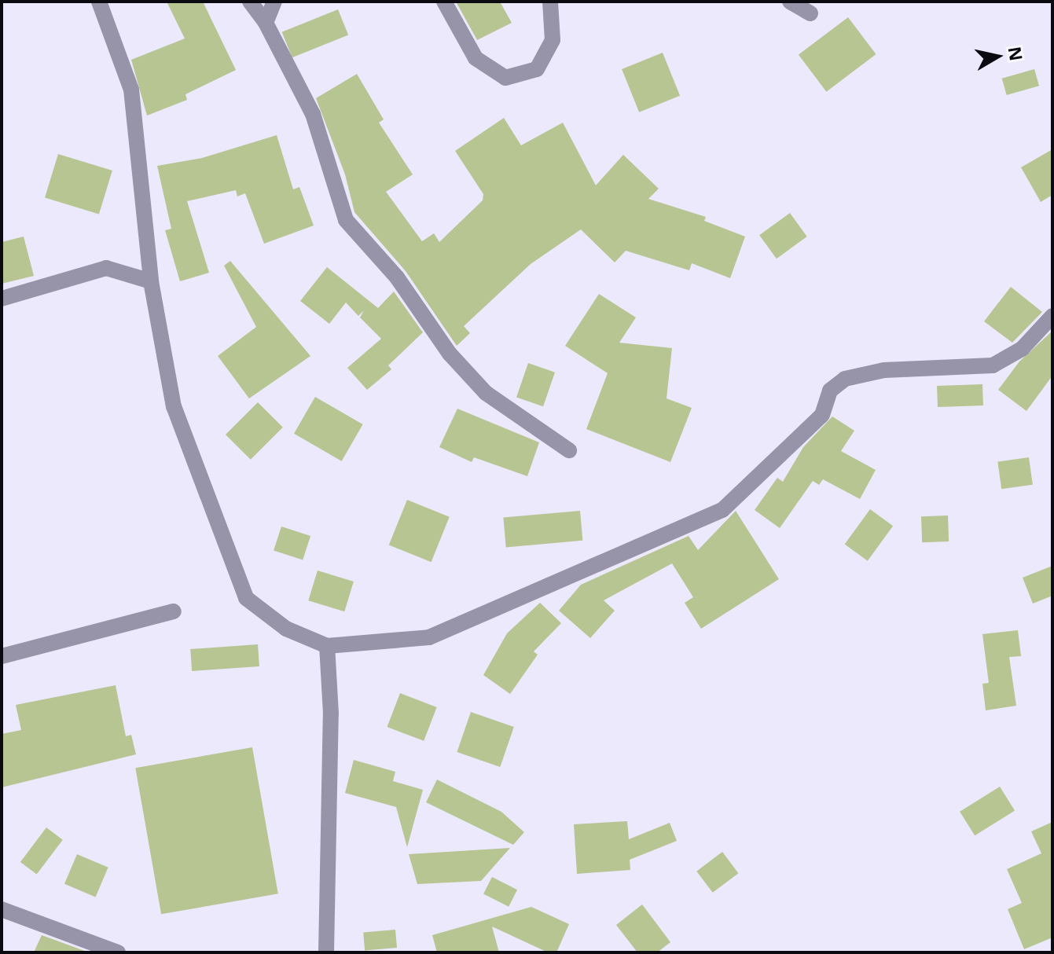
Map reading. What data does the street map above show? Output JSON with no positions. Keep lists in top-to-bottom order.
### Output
{
  "north": "right"
}
